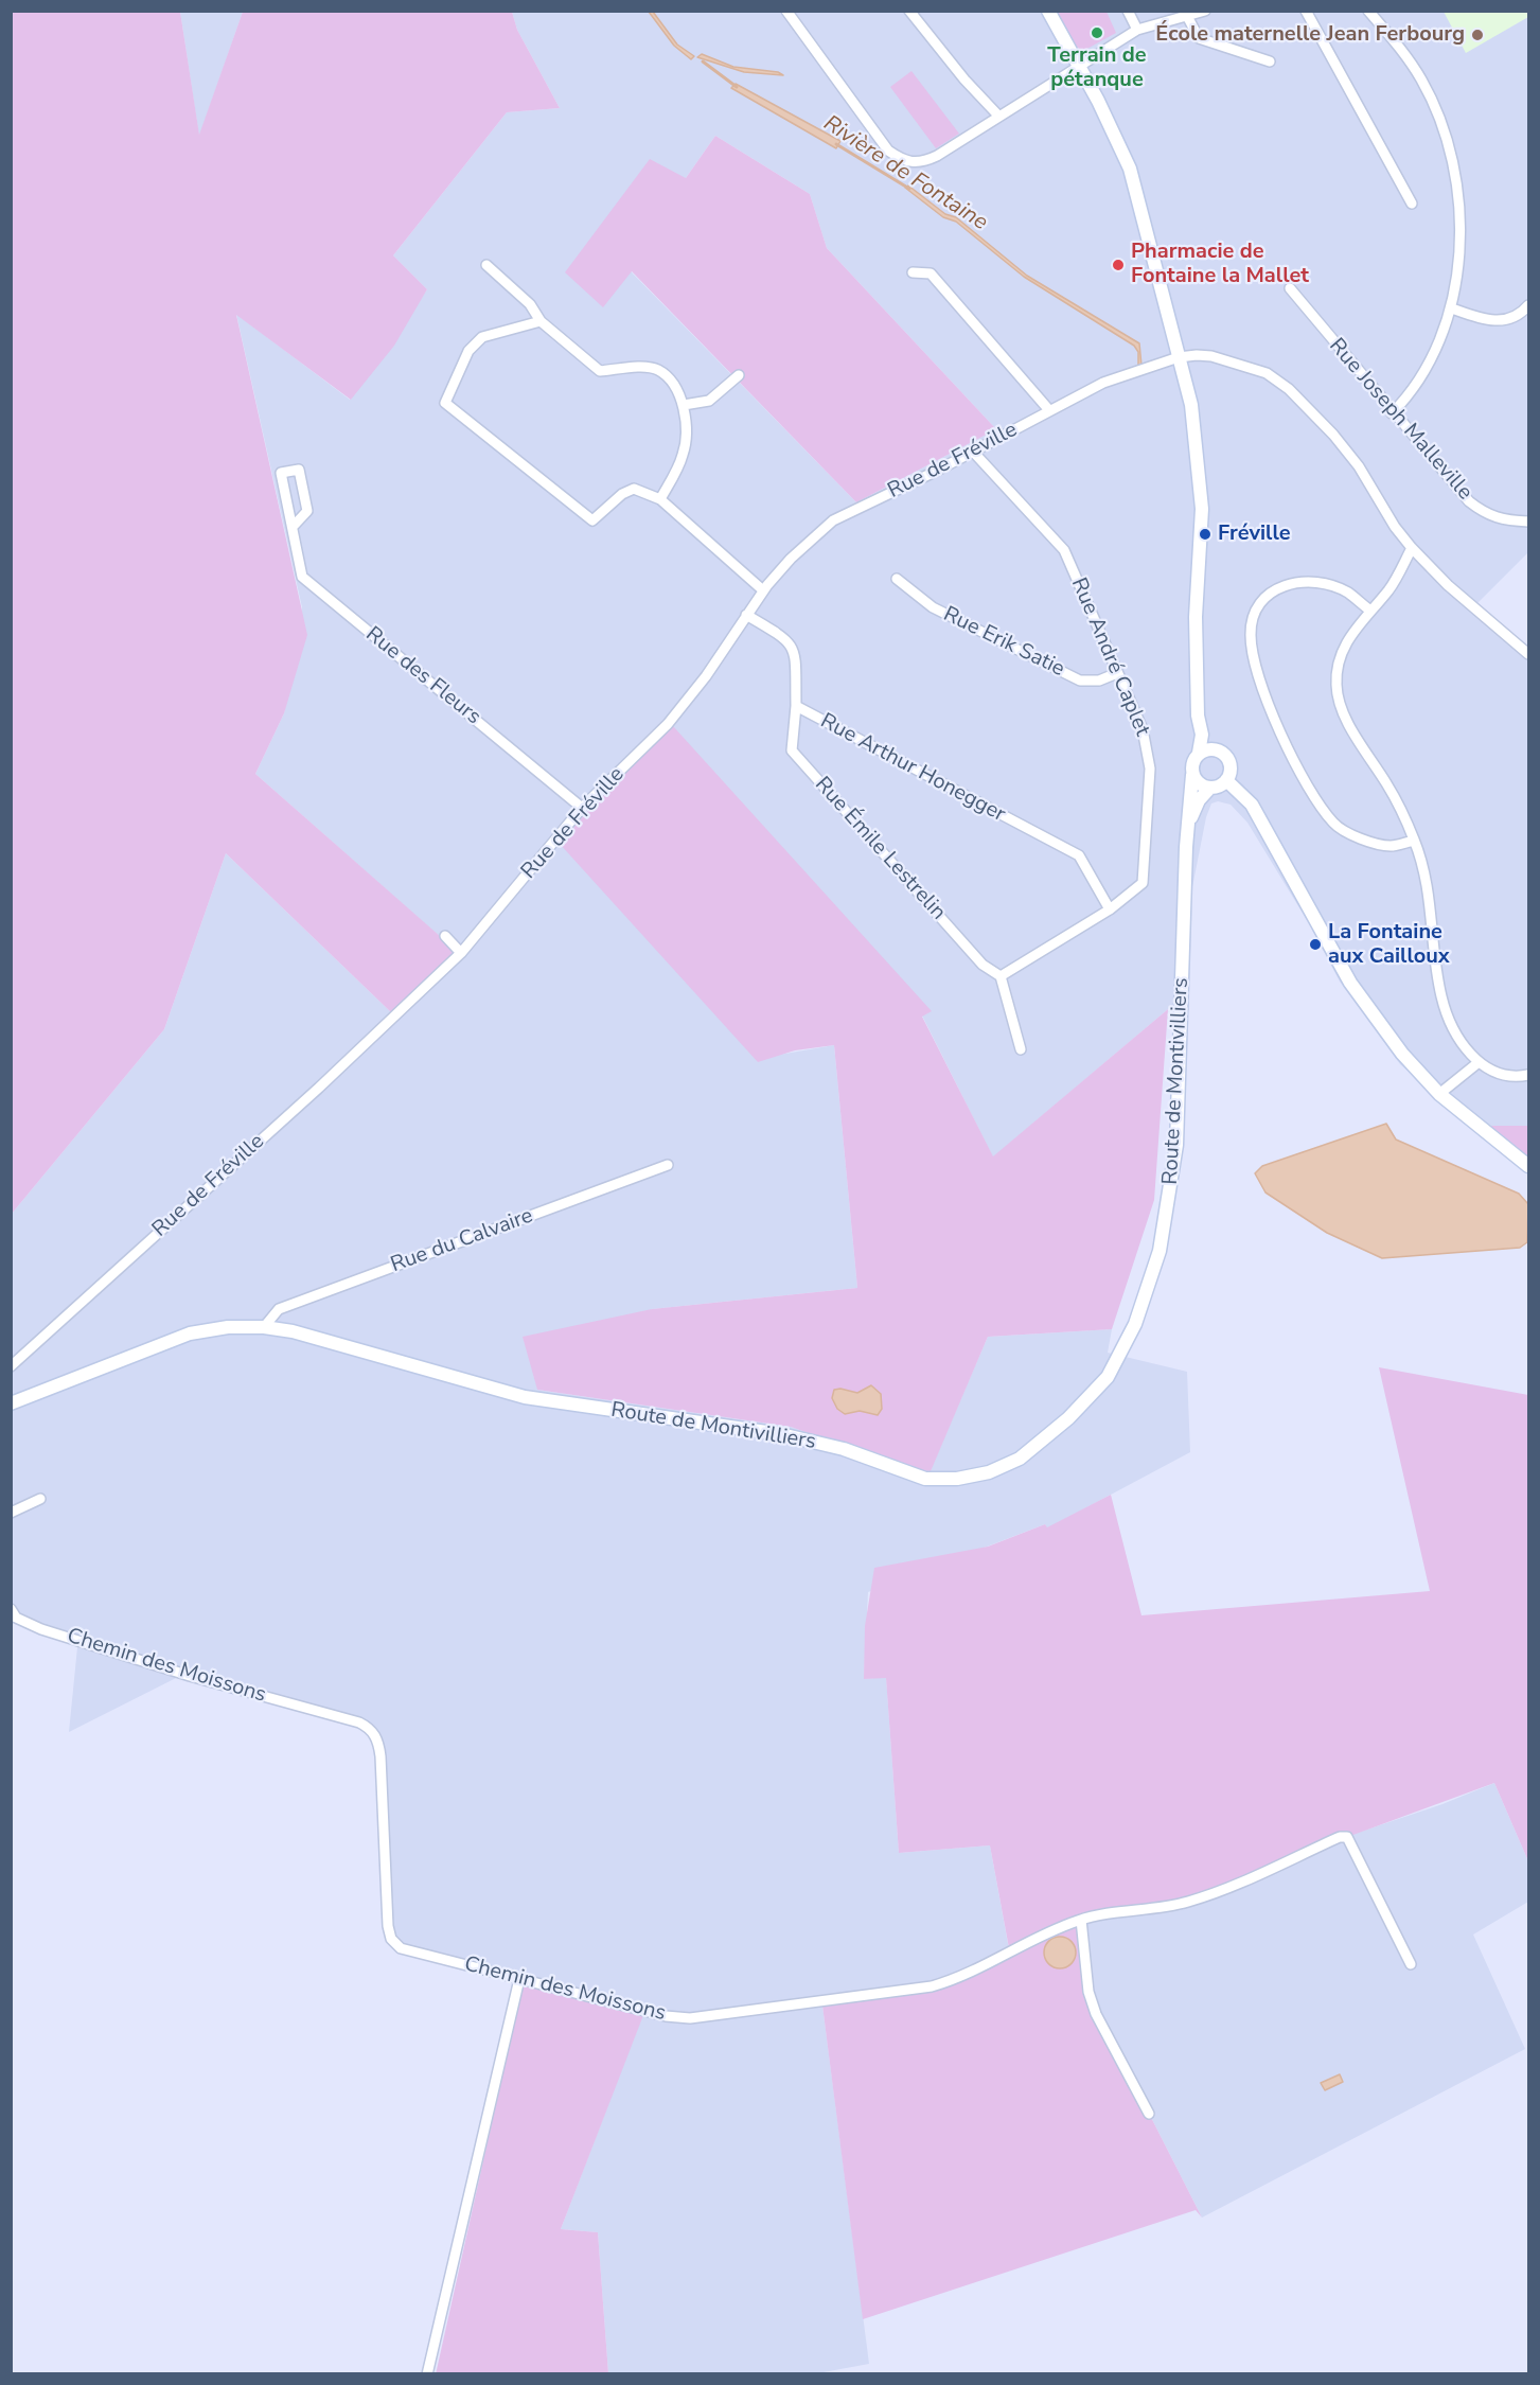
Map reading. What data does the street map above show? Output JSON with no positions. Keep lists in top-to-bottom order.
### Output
{
  "streets": {
    "street": [
      "Rue Joseph Malleville",
      "Rue de Fréville",
      "Rue Erik Satie",
      "Rue André Caplet",
      "Rue des Fleurs",
      "Rue Arthur Honegger",
      "Rue Émile Lestrelin",
      "Route de Montivilliers",
      "Rue du Calvaire",
      "Chemin des Moissons"
    ]
  },
  "crossings": [
    ["Rue de Fréville", "Rue André Caplet"],
    ["Rue de Fréville", "Rue des Fleurs"],
    ["Rue de Fréville", "Rue Arthur Honegger"],
    ["Rue Erik Satie", "Rue André Caplet"],
    ["Rue André Caplet", "Rue Arthur Honegger"],
    ["Rue André Caplet", "Rue Émile Lestrelin"],
    ["Rue Arthur Honegger", "Rue Émile Lestrelin"],
    ["Route de Montivilliers", "Rue du Calvaire"]
  ],
  "water": ["Rivière de Fontaine"],
  "places": [
    "Terrain de pétanque",
    "École maternelle Jean Ferbourg",
    "Pharmacie de Fontaine la Mallet",
    "Fréville",
    "La Fontaine aux Cailloux"
  ]
}
